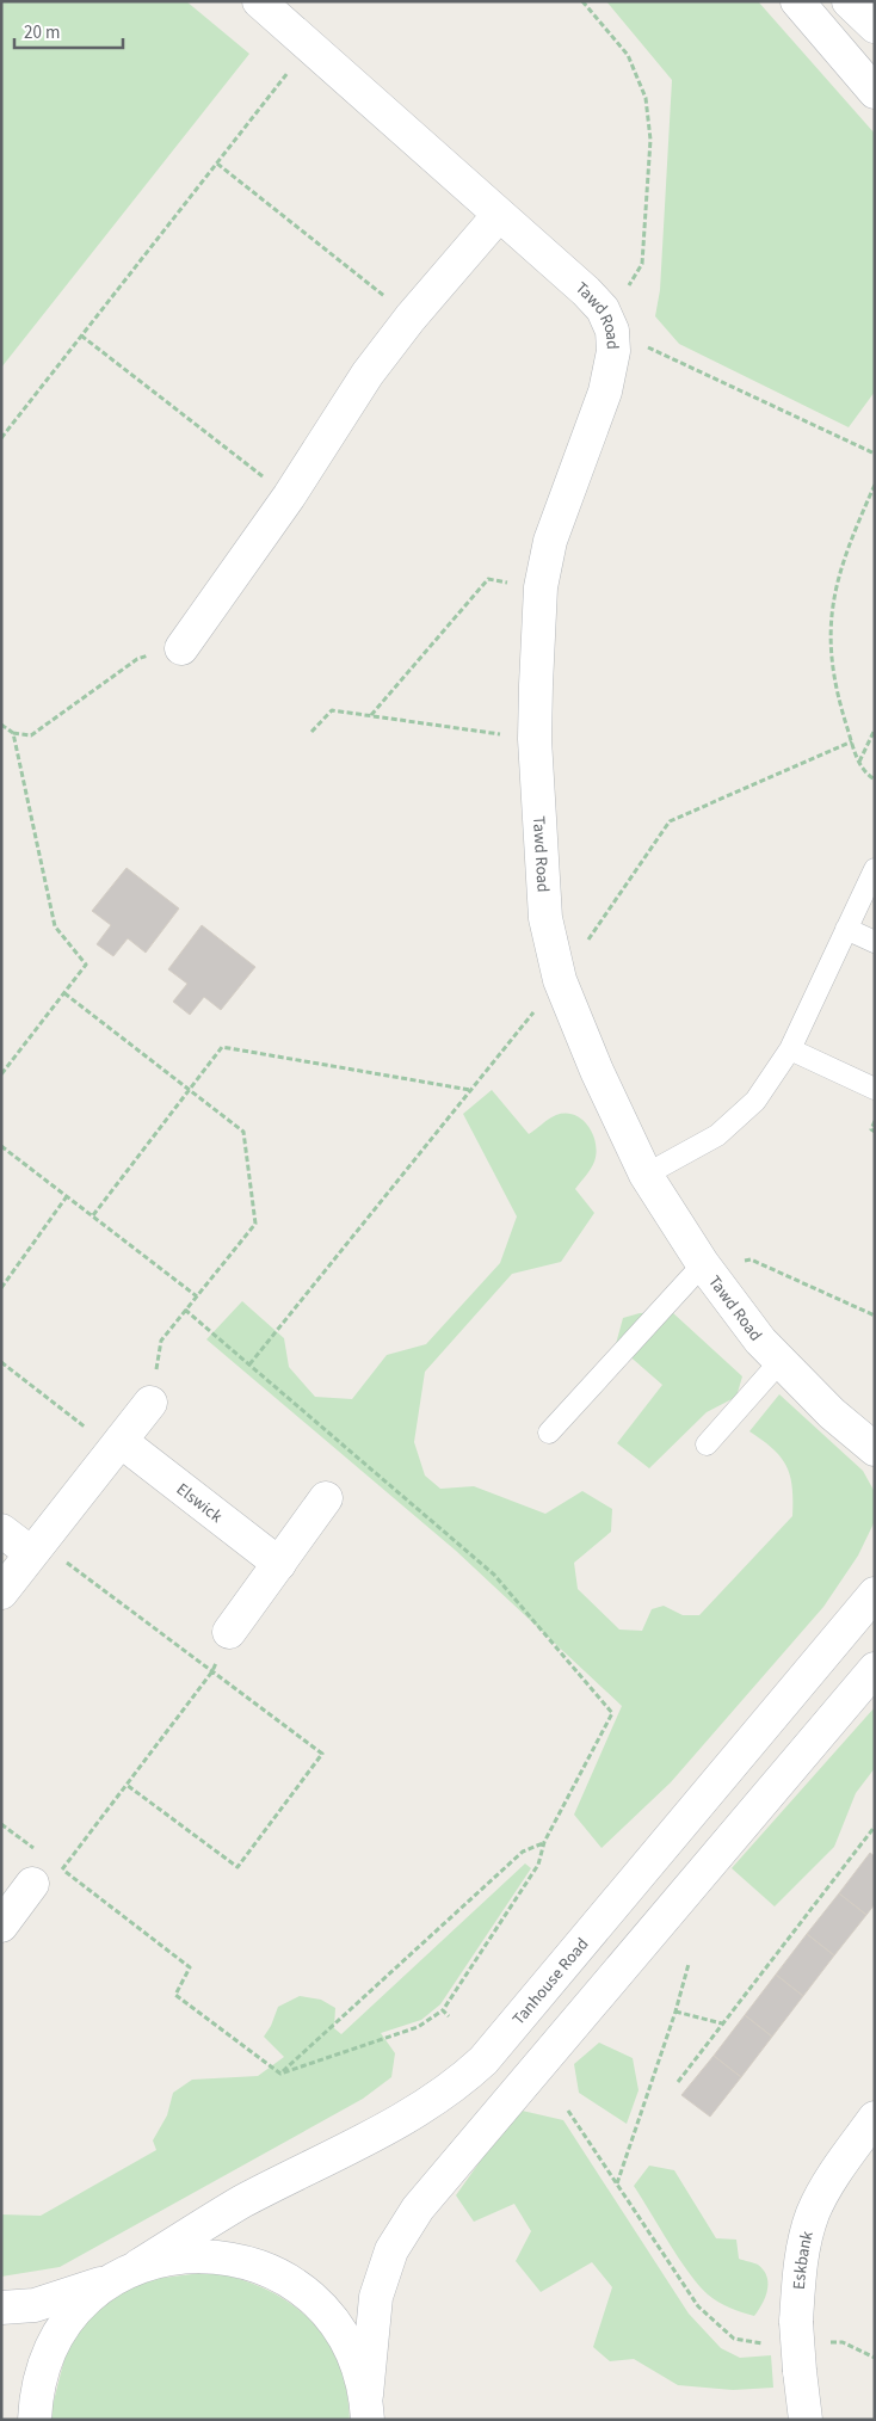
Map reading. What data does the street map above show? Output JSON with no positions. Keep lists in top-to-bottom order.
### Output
{
  "streets": {
    "street": [
      "Tawd Road",
      "Elswick",
      "Tanhouse Road",
      "Eskbank"
    ]
  },
  "scale_bar": "20 m"
}
